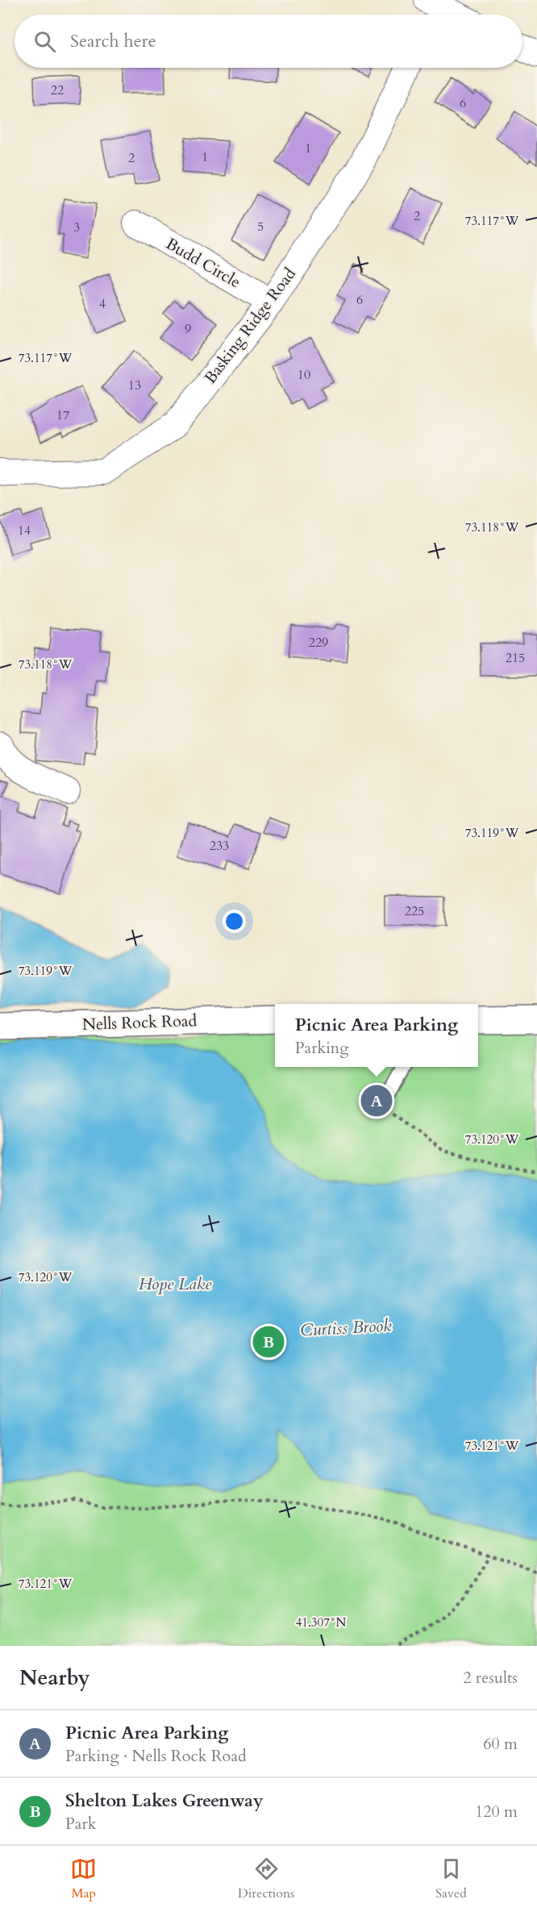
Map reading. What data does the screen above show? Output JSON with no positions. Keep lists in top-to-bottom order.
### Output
{
  "streets": {
    "main road": ["Nells Rock Road"],
    "street": ["Budd Circle", "Basking Ridge Road"]
  },
  "crossings": [
    ["Budd Circle", "Basking Ridge Road"]
  ],
  "water": ["Hope Lake", "Curtiss Brook"],
  "house_numbers": [
    "22",
    "6",
    "1",
    "1",
    "2",
    "2",
    "5",
    "3",
    "6",
    "4",
    "9",
    "10",
    "13",
    "17",
    "14",
    "229",
    "215",
    "233",
    "225"
  ],
  "page": {
    "search": "Search here",
    "popup": ["Picnic Area Parking", "Parking"],
    "pins": ["A", "B"],
    "heading": ["Nearby", "2 results"],
    "list": [
      {
        "mark": "A",
        "name": "Picnic Area Parking",
        "note": "Parking · Nells Rock Road",
        "value": "60 m"
      },
      {
        "mark": "B",
        "name": "Shelton Lakes Greenway",
        "note": "Park",
        "value": "120 m"
      }
    ],
    "nav": ["Map", "Directions", "Saved"]
  },
  "coordinates": [
    "73.117°W",
    "73.118°W",
    "73.119°W",
    "73.120°W",
    "73.121°W",
    "41.307°N"
  ]
}
